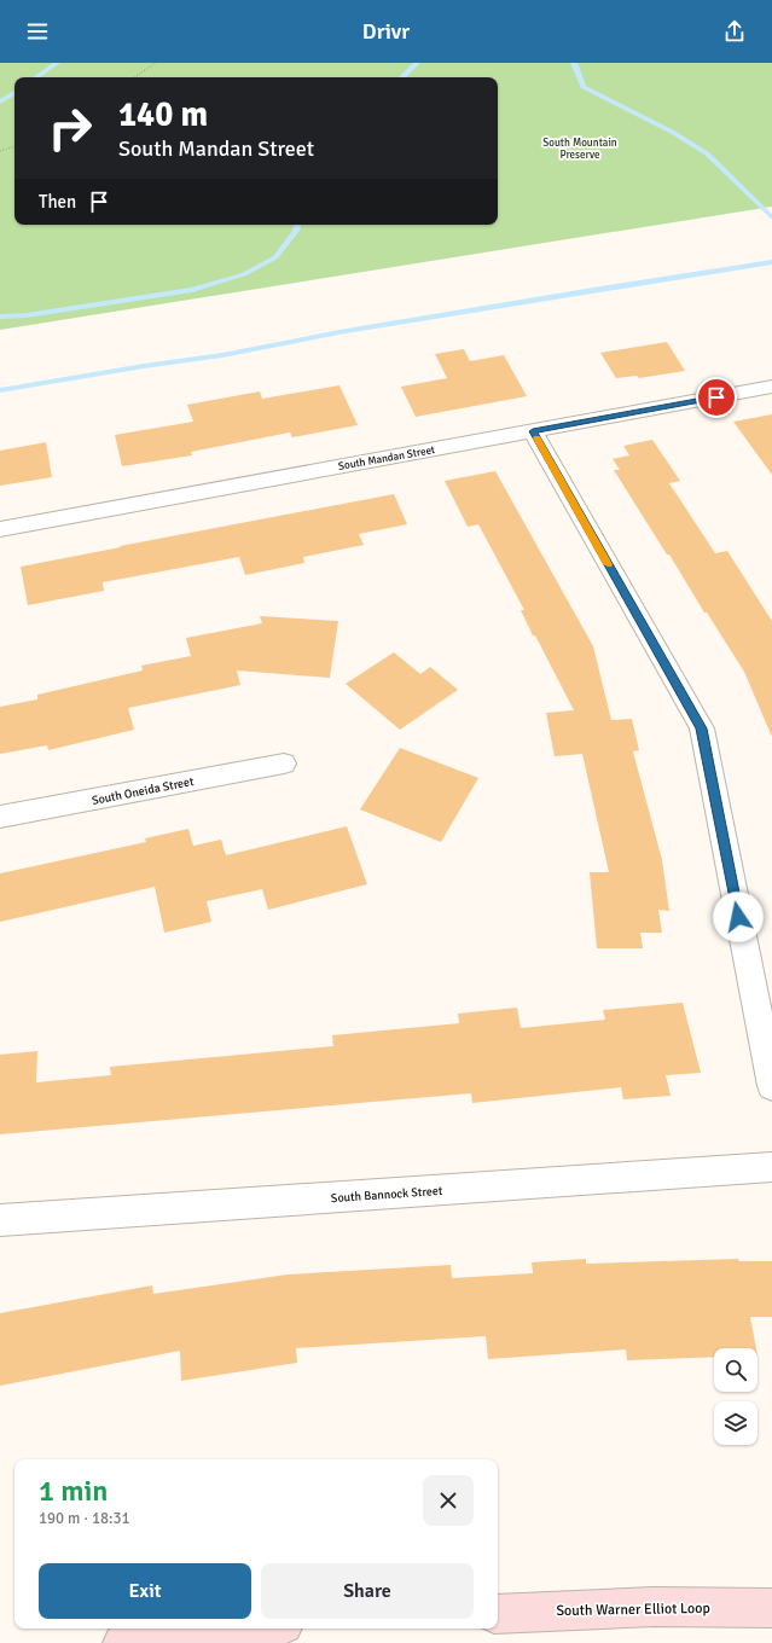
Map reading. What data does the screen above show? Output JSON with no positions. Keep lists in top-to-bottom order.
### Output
{
  "streets": {
    "main road": ["South Warner Elliot Loop"],
    "street": ["South Mandan Street", "South Oneida Street", "South Bannock Street"]
  },
  "parks": ["South Mountain Preserve"],
  "page": {
    "header": "Drivr",
    "turn": ["140 m", "South Mandan Street"],
    "then": "Then",
    "heading": ["1 min", "190 m · 18:31"],
    "buttons": ["Exit", "Share"]
  }
}
